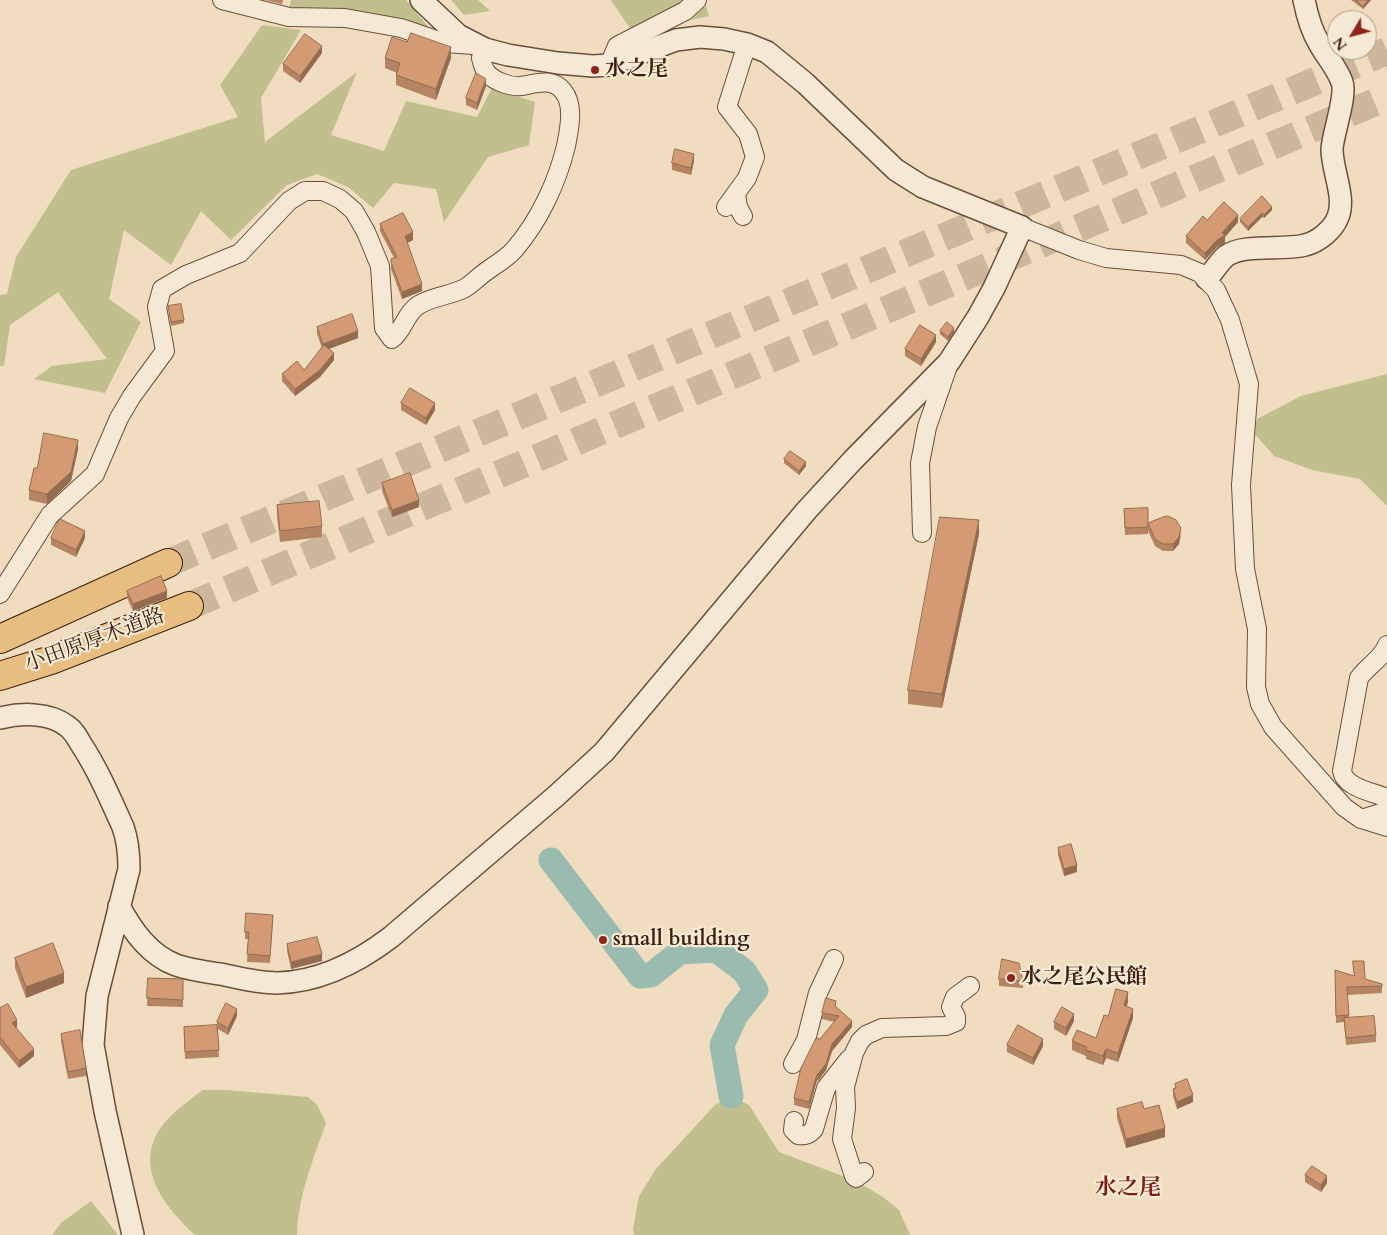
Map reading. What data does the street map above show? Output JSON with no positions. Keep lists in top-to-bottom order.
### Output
{
  "streets": {
    "highway": ["小田原厚木道路"]
  },
  "districts": ["水之尾"],
  "places": ["水之尾", "small building", "水之尾公民館"],
  "north": "bottom left"
}
